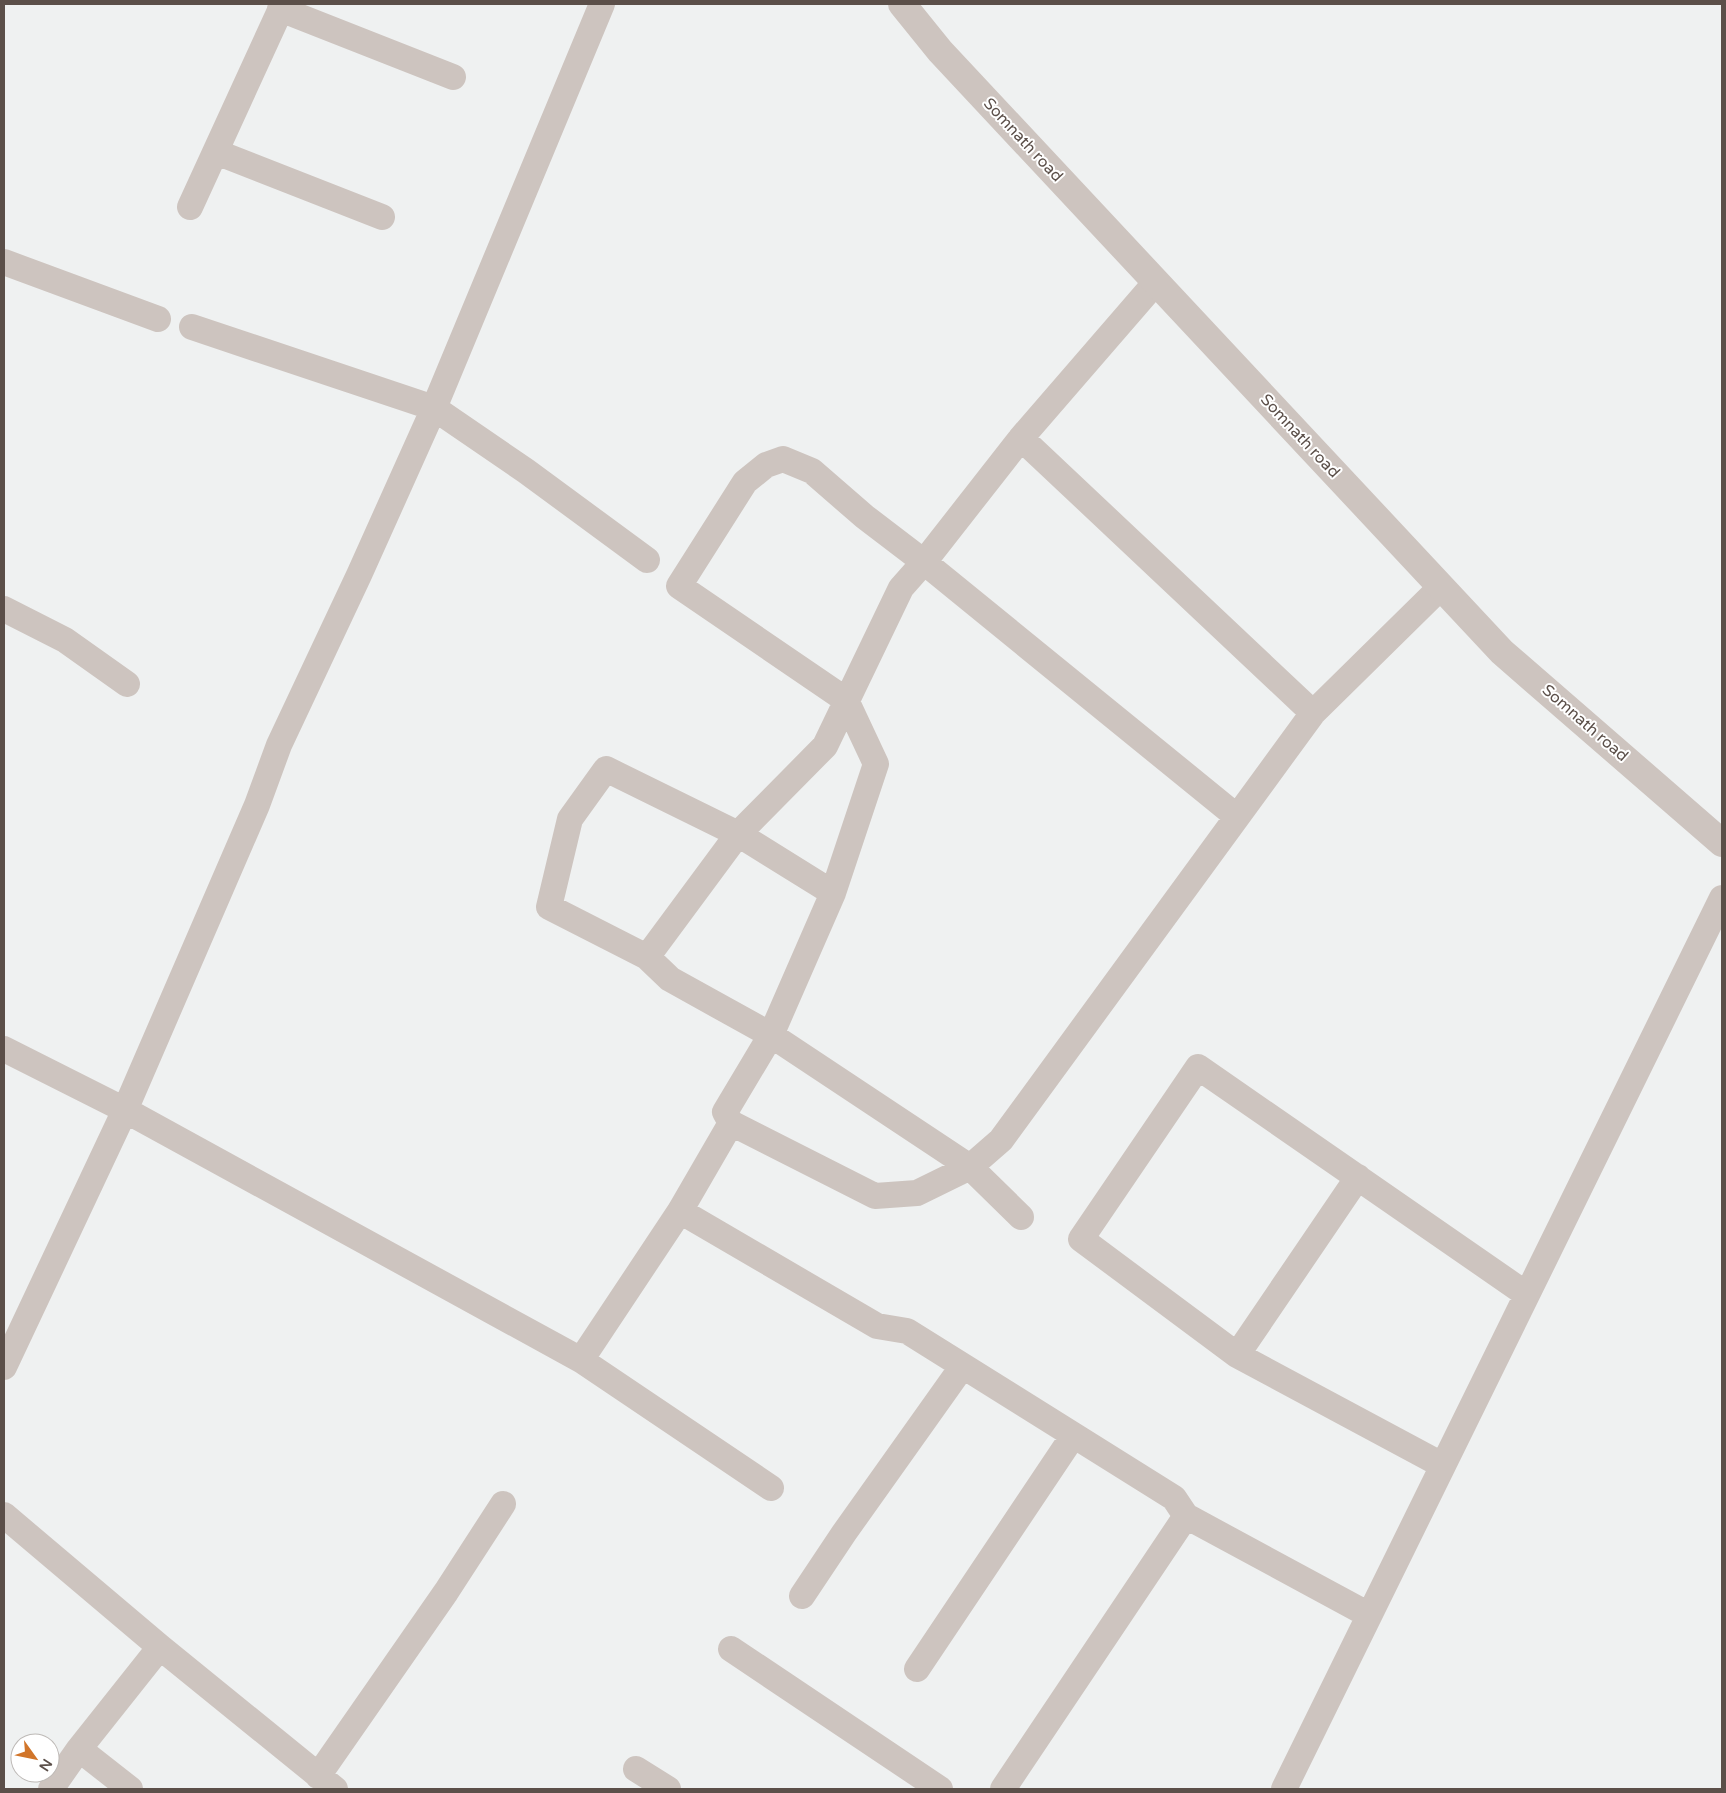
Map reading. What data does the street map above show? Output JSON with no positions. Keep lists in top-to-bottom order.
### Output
{
  "streets": {
    "street": ["Somnath road"]
  },
  "north": "bottom right"
}
